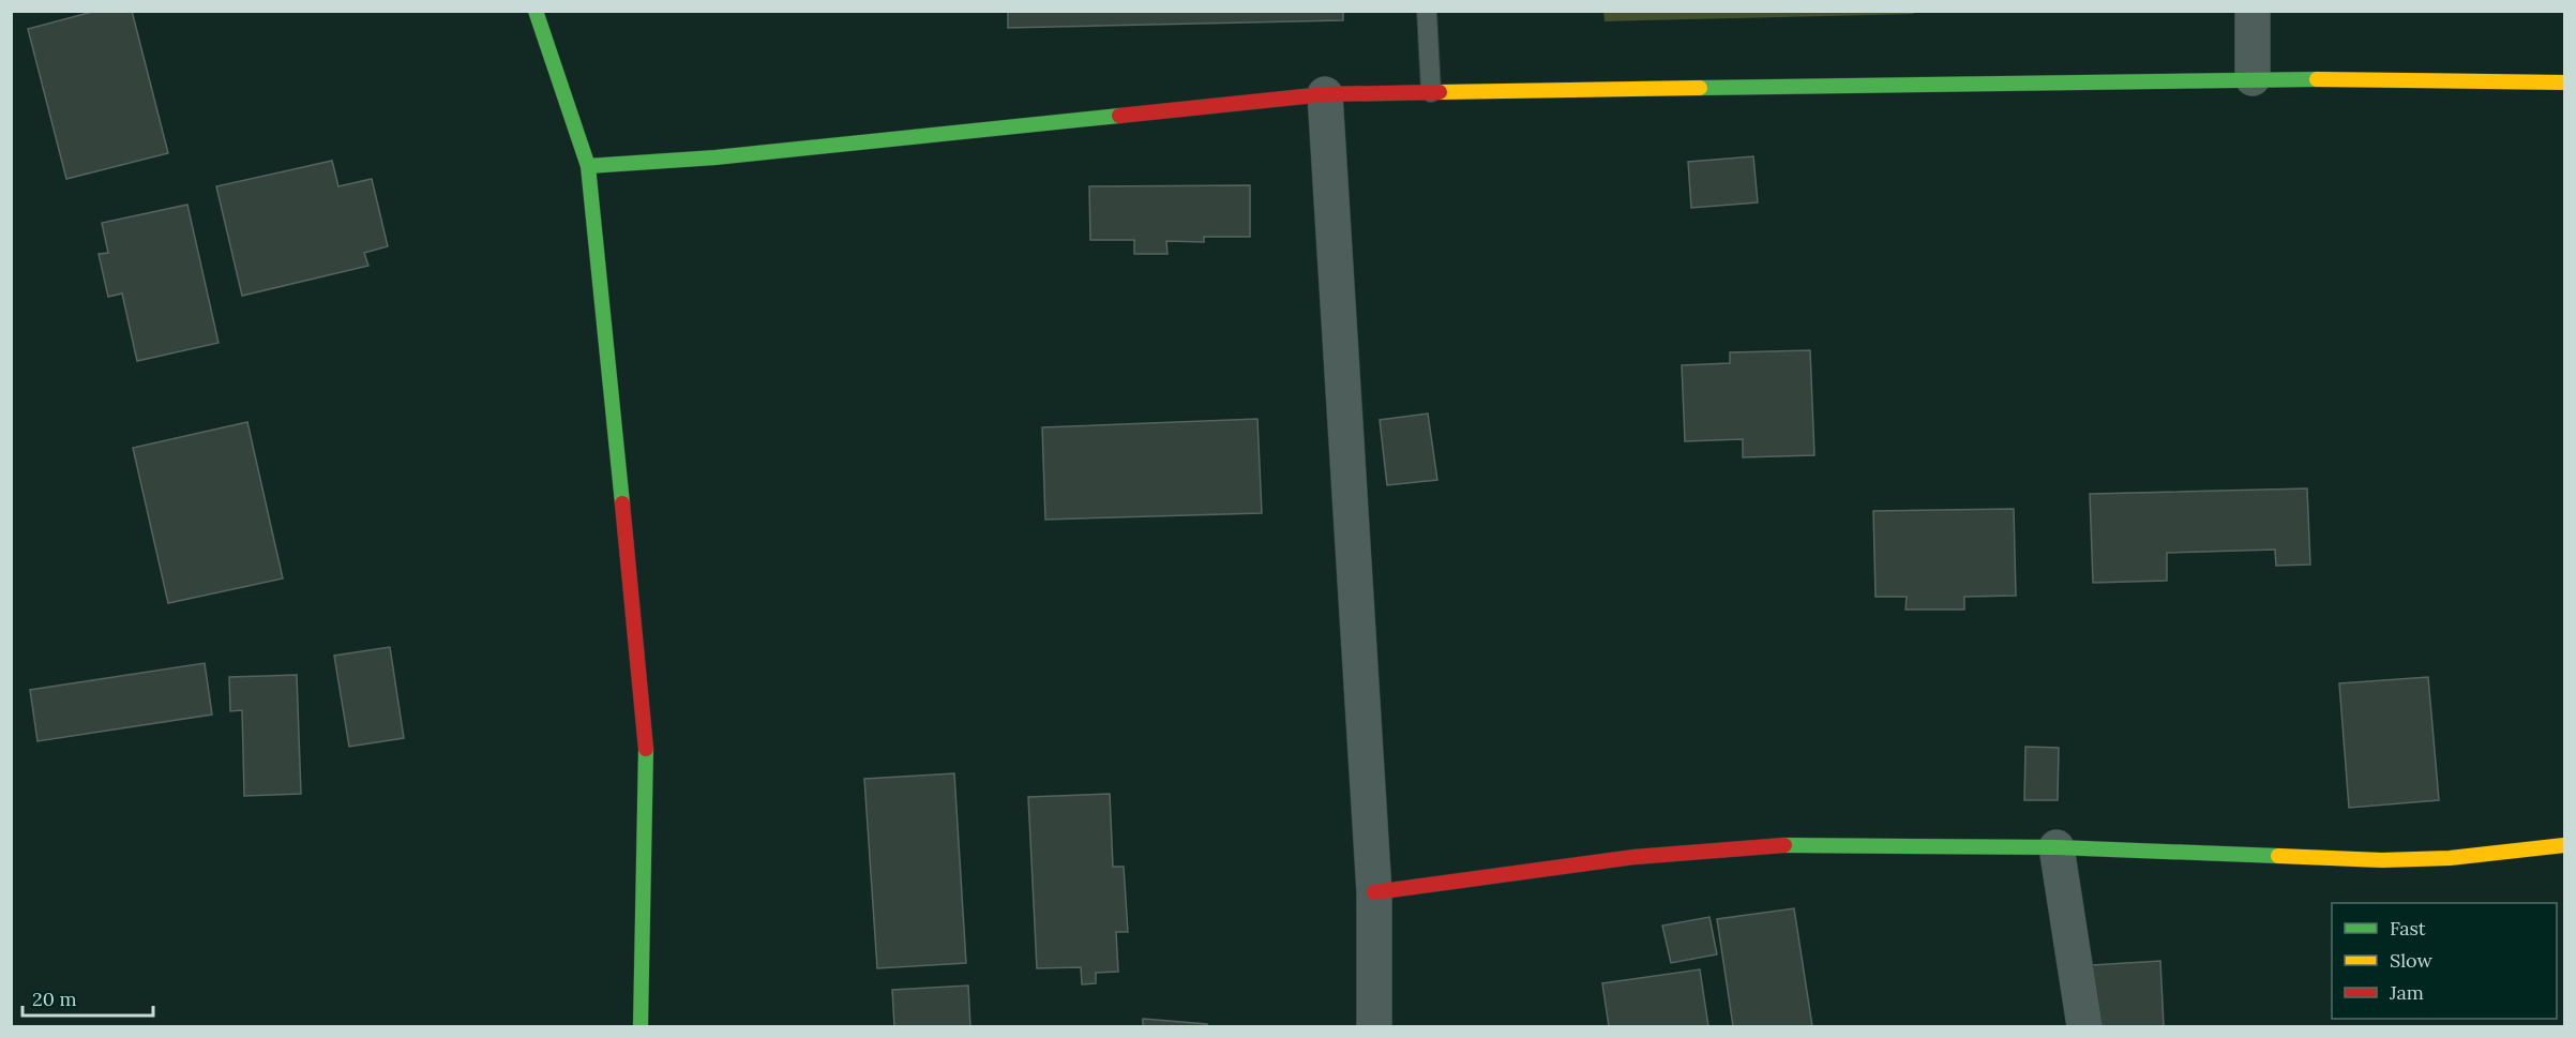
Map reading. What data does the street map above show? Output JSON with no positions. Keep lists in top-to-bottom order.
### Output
{
  "legend": ["Fast", "Slow", "Jam"],
  "scale_bar": "20 m"
}
